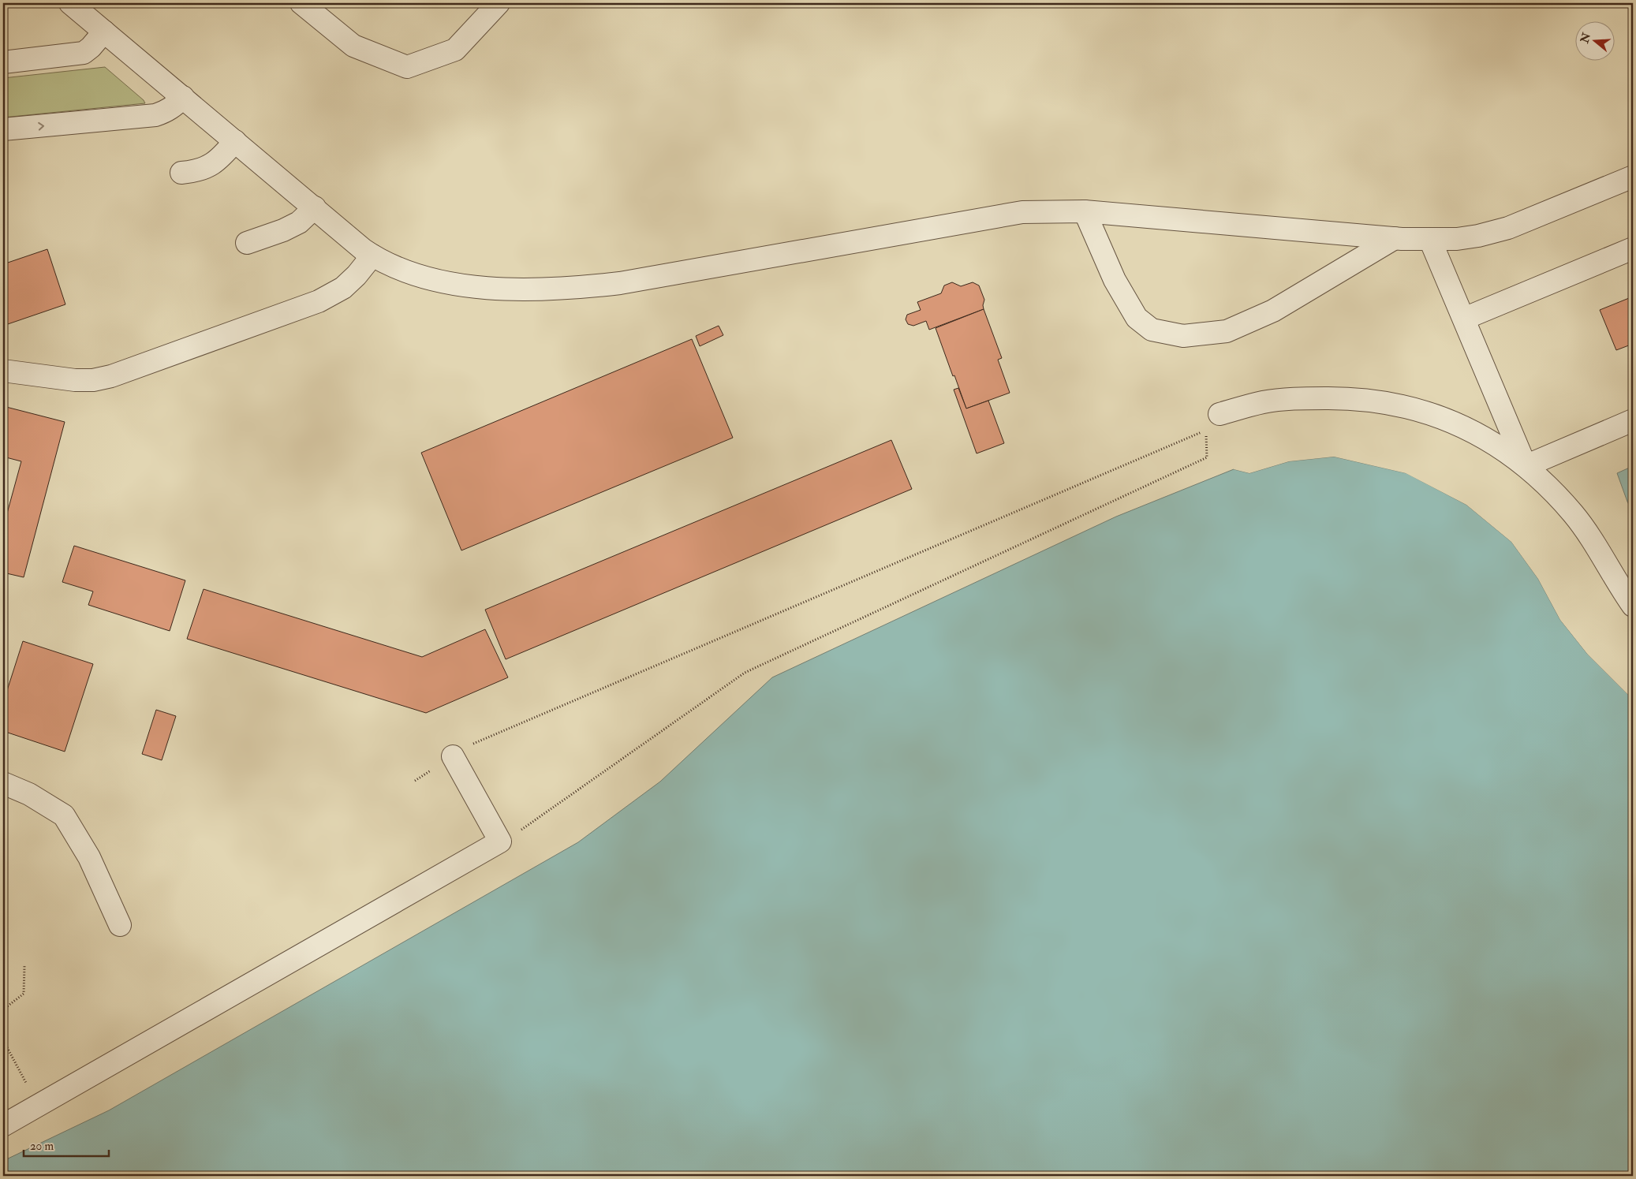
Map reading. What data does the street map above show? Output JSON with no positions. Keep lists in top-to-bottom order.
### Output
{
  "scale_bar": "20 m",
  "north": "left"
}
